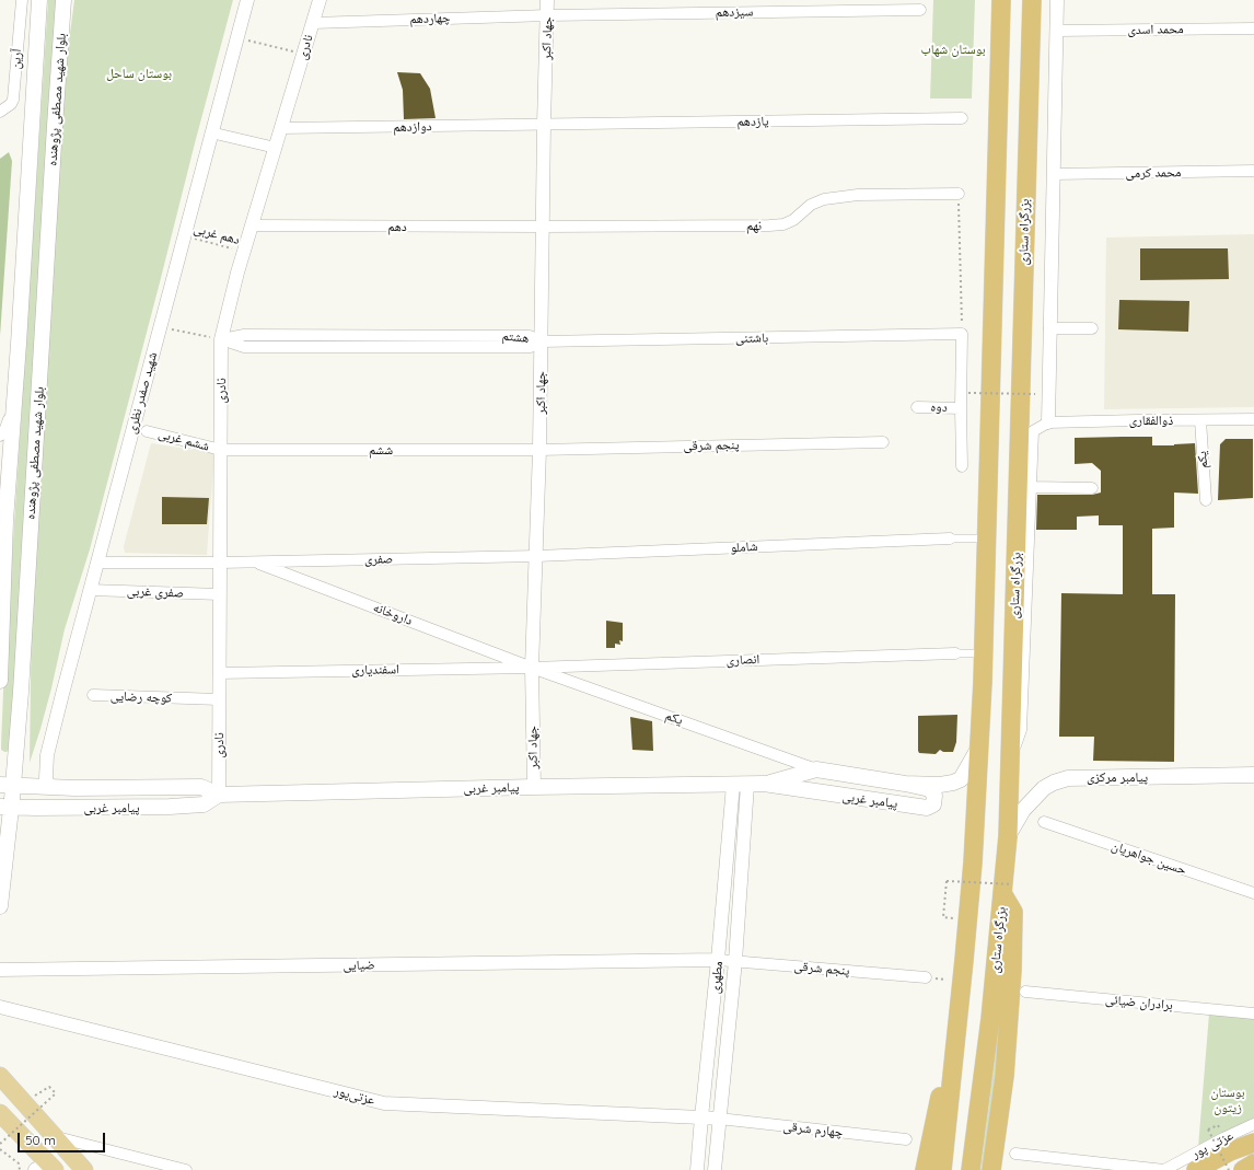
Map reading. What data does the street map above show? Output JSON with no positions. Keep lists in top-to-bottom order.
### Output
{
  "streets": {
    "highway": ["بزرگراه ستاری"],
    "main road": ["بلوار شهید مصطفی پژوهنده", "پیامبر مرکزی", "پیامبر غربی"],
    "street": [
      "سیزدهم",
      "چهاردهم",
      "محمد اسدی",
      "جهاد اکبر",
      "نادری",
      "آرین",
      "یازدهم",
      "دوازدهم",
      "محمد کرمی",
      "نهم",
      "دهم",
      "هشتم",
      "باشتنی",
      "شهید صفدر نظری",
      "دوه",
      "ذوالفقاری",
      "ششم غربی",
      "پنجم شرقی",
      "ششم",
      "یکم",
      "شاملو",
      "صفری",
      "صفری غربی",
      "داروخانه",
      "انصاری",
      "اسفندیاری",
      "کوچه رضایی",
      "حسین جواهریان",
      "ضیایی",
      "مطهری",
      "برادران ضیائی",
      "عزتی‌پور",
      "چهارم شرقی",
      "عزتی پور"
    ],
    "path": ["دهم غربی"]
  },
  "crossings": [
    ["سیزدهم", "چهاردهم"],
    ["سیزدهم", "جهاد اکبر"],
    ["چهاردهم", "جهاد اکبر"],
    ["چهاردهم", "نادری"],
    ["جهاد اکبر", "یازدهم"],
    ["جهاد اکبر", "دوازدهم"],
    ["جهاد اکبر", "نهم"],
    ["جهاد اکبر", "دهم"],
    ["جهاد اکبر", "هشتم"],
    ["جهاد اکبر", "باشتنی"],
    ["جهاد اکبر", "پنجم شرقی"],
    ["جهاد اکبر", "ششم"],
    ["جهاد اکبر", "یکم"],
    ["جهاد اکبر", "شاملو"],
    ["جهاد اکبر", "صفری"],
    ["جهاد اکبر", "داروخانه"],
    ["جهاد اکبر", "انصاری"],
    ["جهاد اکبر", "اسفندیاری"],
    ["جهاد اکبر", "پیامبر غربی"],
    ["نادری", "دوازدهم"],
    ["نادری", "دهم"],
    ["نادری", "دهم غربی"],
    ["نادری", "هشتم"],
    ["نادری", "ششم غربی"],
    ["نادری", "ششم"],
    ["نادری", "صفری"],
    ["نادری", "صفری غربی"],
    ["نادری", "اسفندیاری"],
    ["نادری", "کوچه رضایی"],
    ["نادری", "پیامبر غربی"],
    ["بلوار شهید مصطفی پژوهنده", "پیامبر غربی"],
    ["یازدهم", "دوازدهم"],
    ["نهم", "دهم"],
    ["بزرگراه ستاری", "پیامبر مرکزی"],
    ["دهم غربی", "شهید صفدر نظری"],
    ["هشتم", "باشتنی"],
    ["شهید صفدر نظری", "صفری غربی"],
    ["شهید صفدر نظری", "پیامبر غربی"],
    ["ذوالفقاری", "یکم"],
    ["ششم غربی", "ششم"],
    ["پنجم شرقی", "ششم"],
    ["پنجم شرقی", "ضیایی"],
    ["پنجم شرقی", "مطهری"],
    ["یکم", "داروخانه"],
    ["یکم", "انصاری"],
    ["یکم", "اسفندیاری"],
    ["یکم", "پیامبر غربی"],
    ["شاملو", "صفری"],
    ["صفری", "داروخانه"],
    ["داروخانه", "انصاری"],
    ["داروخانه", "اسفندیاری"],
    ["انصاری", "اسفندیاری"],
    ["پیامبر غربی", "مطهری"],
    ["ضیایی", "مطهری"],
    ["مطهری", "عزتی‌پور"],
    ["مطهری", "چهارم شرقی"],
    ["عزتی‌پور", "چهارم شرقی"]
  ],
  "parks": ["بوستان شهاب", "بوستان ساحل", "بوستان زیتون"],
  "scale_bar": "50 m"
}
